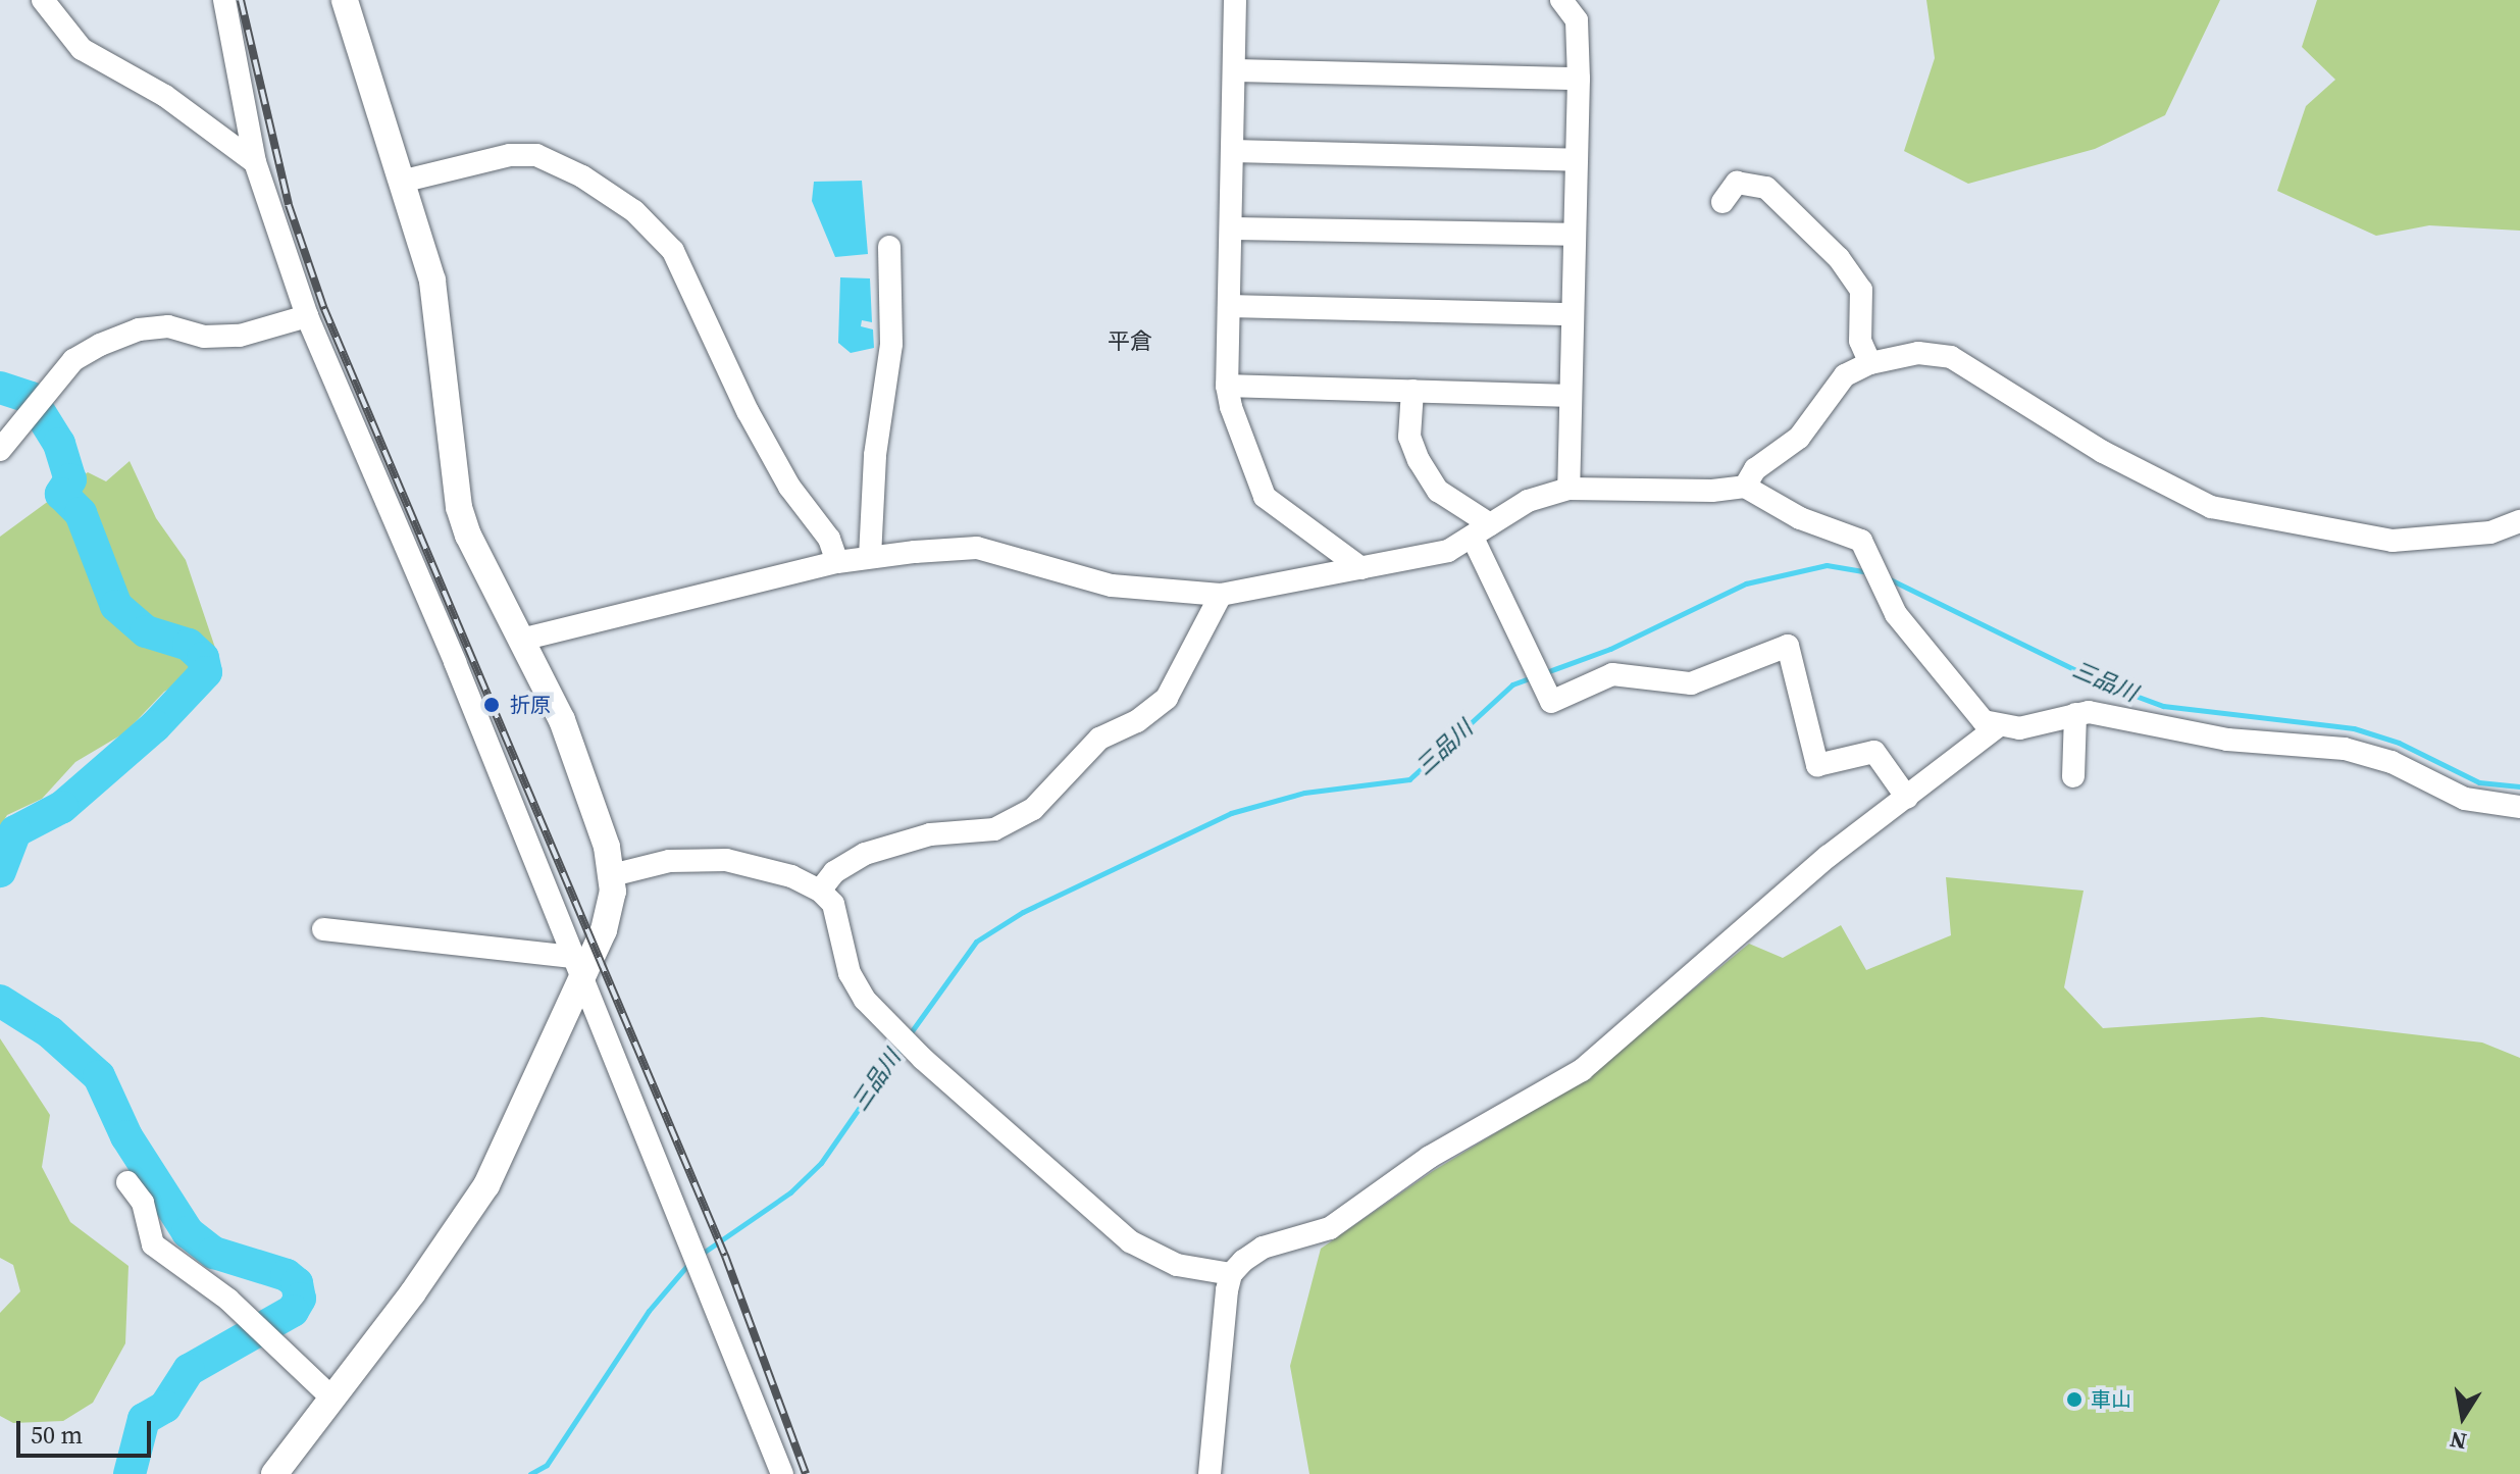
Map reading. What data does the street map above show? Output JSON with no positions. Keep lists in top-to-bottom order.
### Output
{
  "districts": ["平倉"],
  "water": ["三品川"],
  "places": ["折原", "車山"],
  "scale_bar": "50 m",
  "north": "bottom"
}
